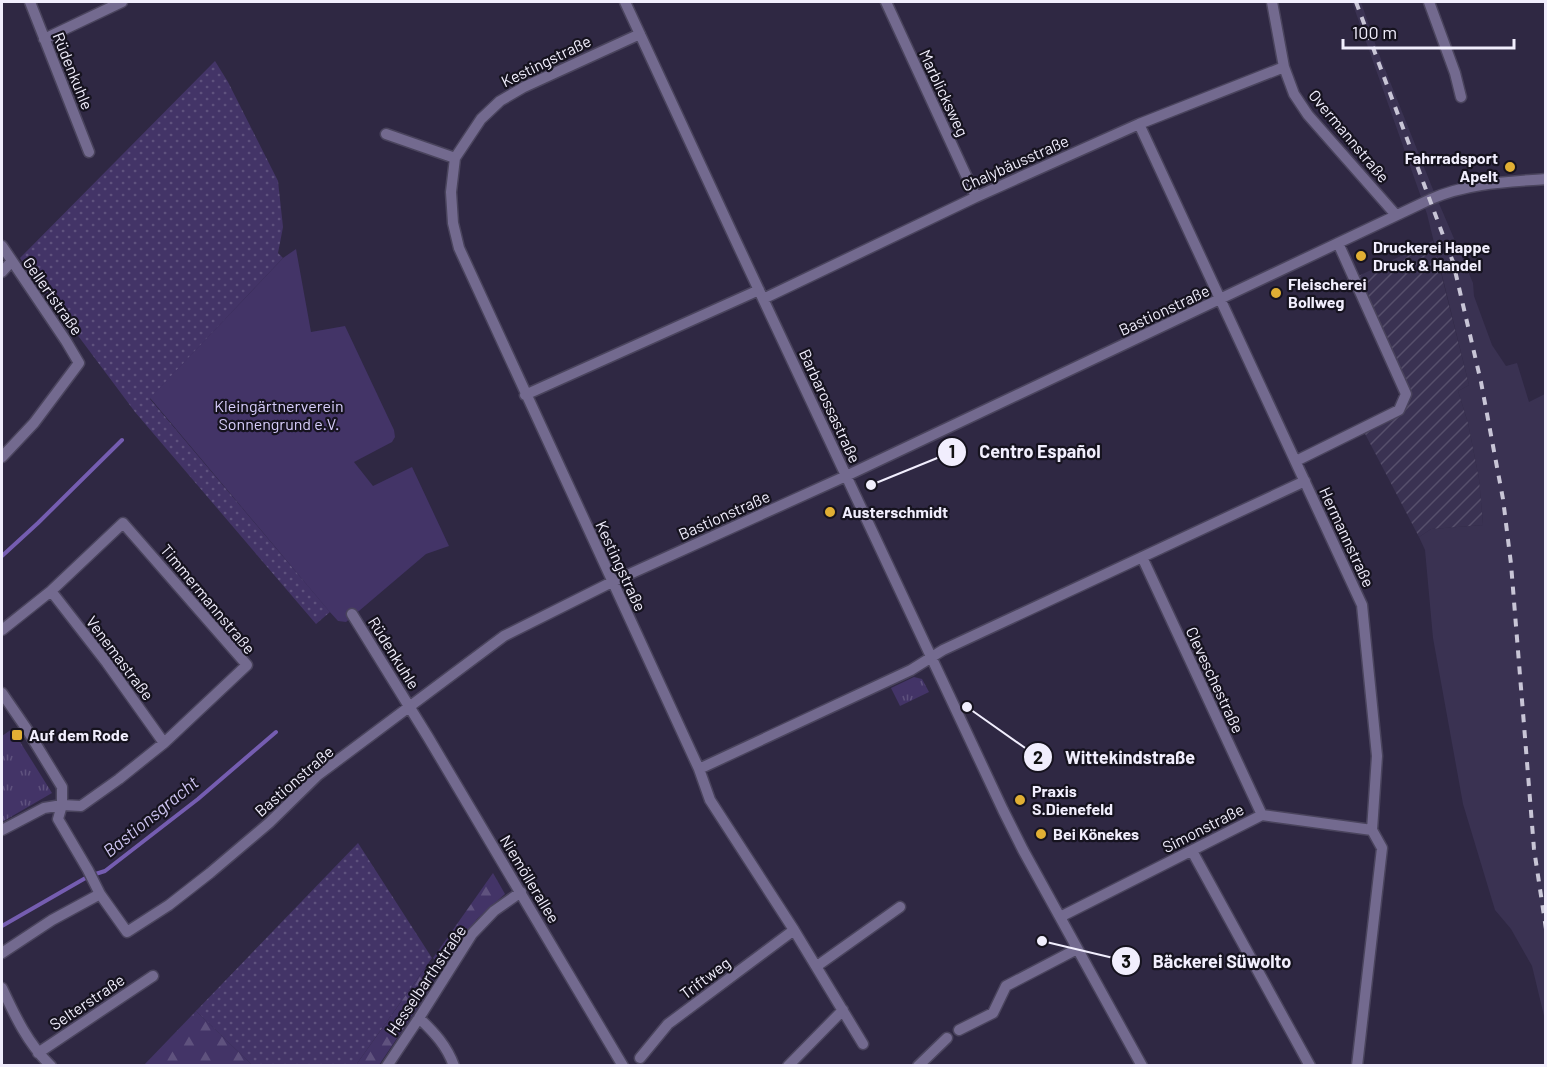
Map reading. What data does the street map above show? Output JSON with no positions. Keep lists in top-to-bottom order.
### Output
{
  "streets": {
    "street": [
      "Kestingstraße",
      "Rüdenkuhle",
      "Marblicksweg",
      "Overmannstraße",
      "Chalybäusstraße",
      "Gellertstraße",
      "Bastionstraße",
      "Barbarossastraße",
      "Hermannstraße",
      "Timmermannstraße",
      "Venemastraße",
      "Cleveschestraße",
      "Simonstraße",
      "Niemöllerallee",
      "Triftweg",
      "Hesselbarthstraße",
      "Selterstraße"
    ]
  },
  "crossings": [
    ["Kestingstraße", "Chalybäusstraße"],
    ["Kestingstraße", "Bastionstraße"],
    ["Kestingstraße", "Barbarossastraße"],
    ["Kestingstraße", "Triftweg"],
    ["Rüdenkuhle", "Bastionstraße"],
    ["Rüdenkuhle", "Niemöllerallee"],
    ["Marblicksweg", "Chalybäusstraße"],
    ["Overmannstraße", "Chalybäusstraße"],
    ["Overmannstraße", "Bastionstraße"],
    ["Chalybäusstraße", "Barbarossastraße"],
    ["Chalybäusstraße", "Hermannstraße"],
    ["Bastionstraße", "Barbarossastraße"],
    ["Bastionstraße", "Hermannstraße"],
    ["Bastionstraße", "Niemöllerallee"],
    ["Barbarossastraße", "Simonstraße"],
    ["Hermannstraße", "Simonstraße"],
    ["Timmermannstraße", "Venemastraße"],
    ["Cleveschestraße", "Simonstraße"],
    ["Niemöllerallee", "Hesselbarthstraße"]
  ],
  "water": ["Bastionsgracht"],
  "parks": ["Kleingärtnerverein Sonnengrund e.V."],
  "places": {
    "other": [
      "Fahrradsport Apelt",
      "Druckerei Happe Druck & Handel",
      "Fleischerei Bollweg",
      "Centro Español",
      "Austerschmidt",
      "Wittekindstraße",
      "Praxis S.Dienefeld",
      "Bei Könekes",
      "Bäckerei Süwolto"
    ],
    "transit": ["Auf dem Rode"]
  },
  "scale_bar": "100 m"
}
